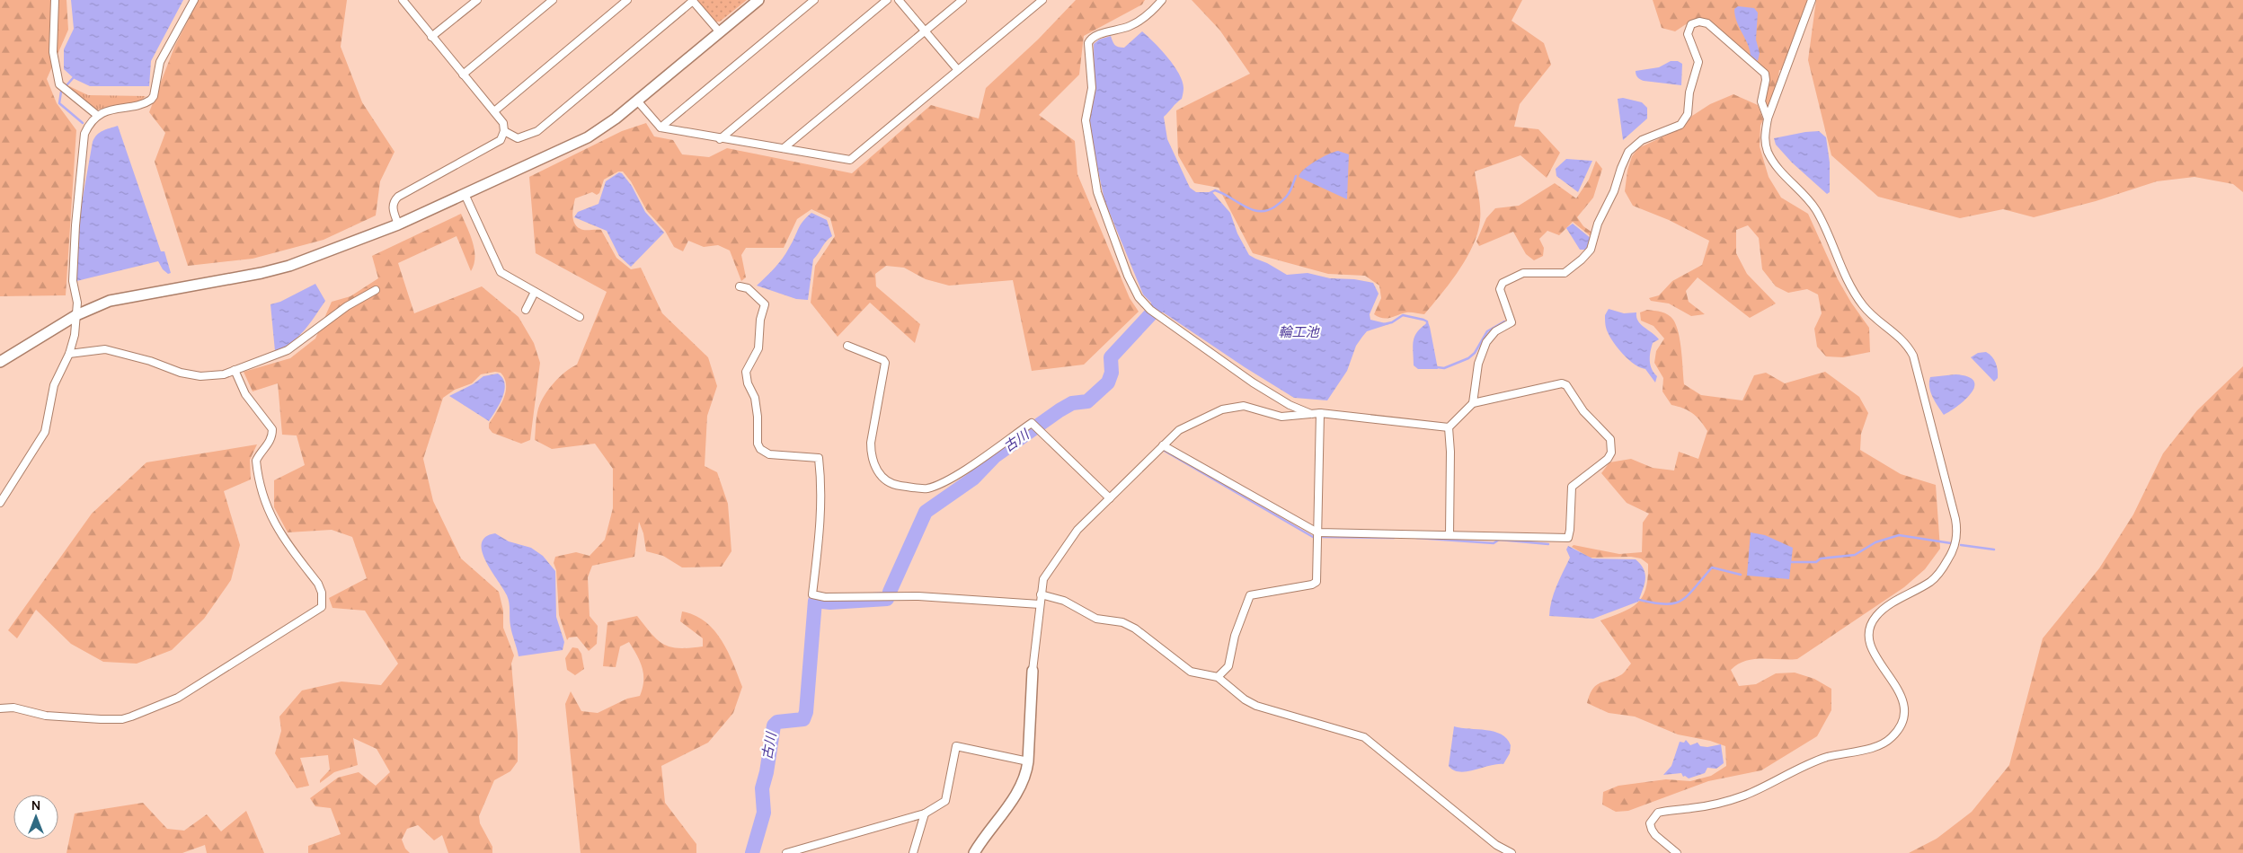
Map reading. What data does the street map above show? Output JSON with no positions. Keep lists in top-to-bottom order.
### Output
{
  "water": ["輪工池", "古川"],
  "north": "top"
}
